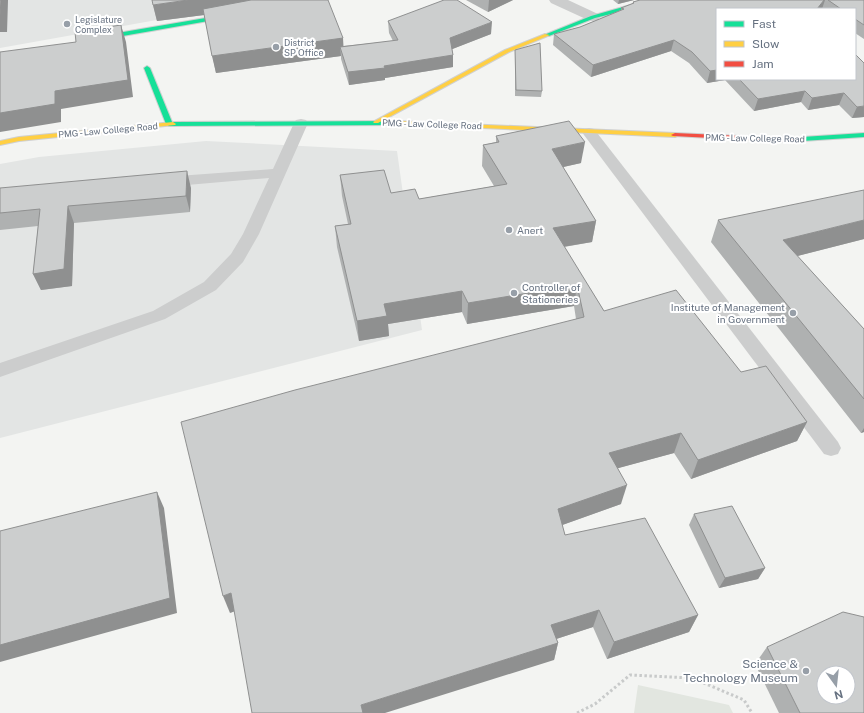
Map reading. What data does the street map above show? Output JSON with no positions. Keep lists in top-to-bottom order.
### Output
{
  "streets": {
    "main road": ["PMG - Law College Road"]
  },
  "places": [
    "Legislature Complex",
    "District SP Office",
    "Anert",
    "Controller of Stationeries",
    "Institute of Management in Government",
    "Science & Technology Museum"
  ],
  "legend": ["Fast", "Slow", "Jam"],
  "north": "bottom"
}
